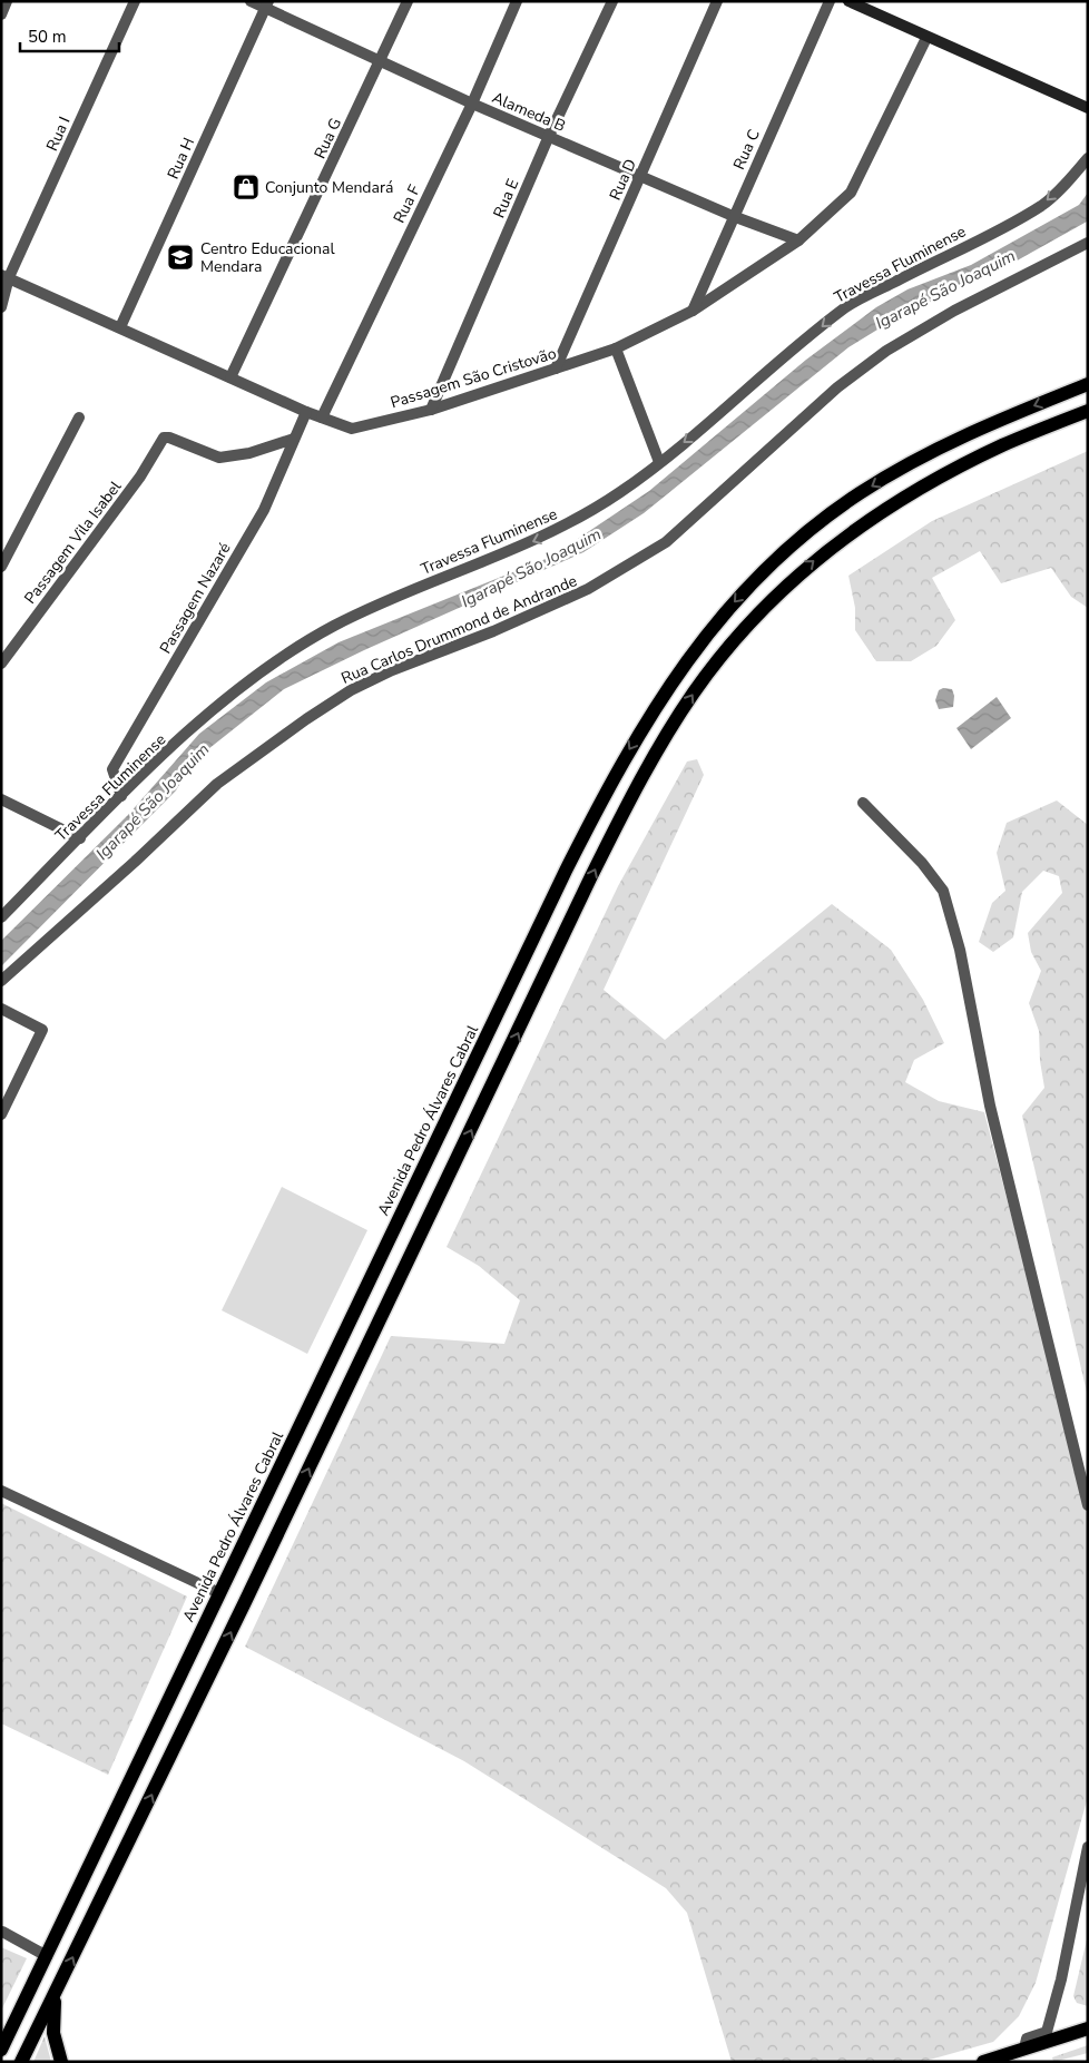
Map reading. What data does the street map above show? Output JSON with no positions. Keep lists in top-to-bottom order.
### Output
{
  "streets": {
    "main road": ["Avenida Pedro Álvares Cabral"],
    "street": [
      "Alameda B",
      "Rua I",
      "Rua G",
      "Rua C",
      "Rua H",
      "Rua D",
      "Rua E",
      "Rua F",
      "Travessa Fluminense",
      "Passagem São Cristovão",
      "Passagem Vila Isabel",
      "Passagem Nazaré",
      "Rua Carlos Drummond de Andrande"
    ]
  },
  "crossings": [
    ["Alameda B", "Rua G"],
    ["Alameda B", "Rua C"],
    ["Alameda B", "Rua H"],
    ["Alameda B", "Rua D"],
    ["Alameda B", "Rua E"],
    ["Alameda B", "Rua F"],
    ["Alameda B", "Passagem São Cristovão"],
    ["Rua I", "Passagem São Cristovão"],
    ["Rua G", "Passagem São Cristovão"],
    ["Rua C", "Passagem São Cristovão"],
    ["Rua H", "Passagem São Cristovão"],
    ["Rua D", "Passagem São Cristovão"],
    ["Rua E", "Passagem São Cristovão"],
    ["Rua F", "Passagem São Cristovão"],
    ["Travessa Fluminense", "Passagem Nazaré"],
    ["Passagem São Cristovão", "Passagem Nazaré"],
    ["Passagem Vila Isabel", "Passagem Nazaré"]
  ],
  "one_way": ["Travessa Fluminense"],
  "water": ["Igarapé São Joaquim"],
  "places": {
    "shop": ["Conjunto Mendará"],
    "school or university": ["Centro Educacional Mendara"]
  },
  "scale_bar": "50 m"
}
